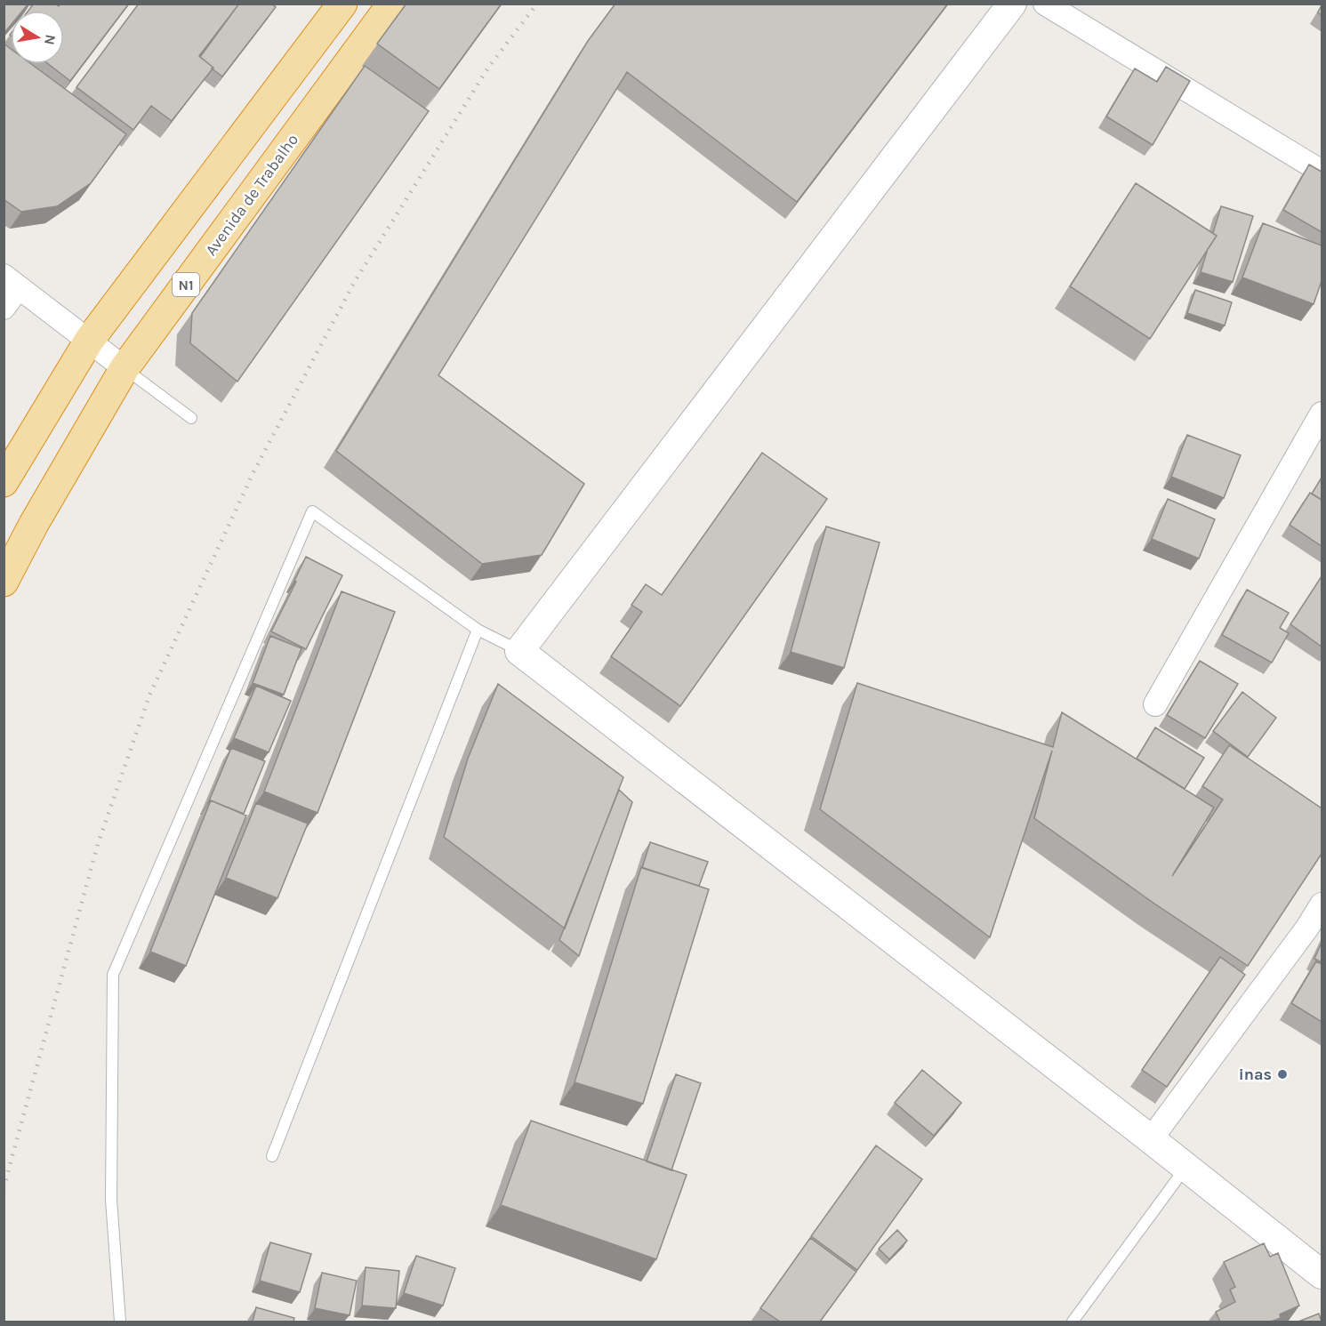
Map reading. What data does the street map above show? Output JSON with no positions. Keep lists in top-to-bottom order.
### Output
{
  "streets": {
    "highway": ["Avenida de Trabalho", "N1"]
  },
  "places": ["inas"],
  "north": "right"
}
